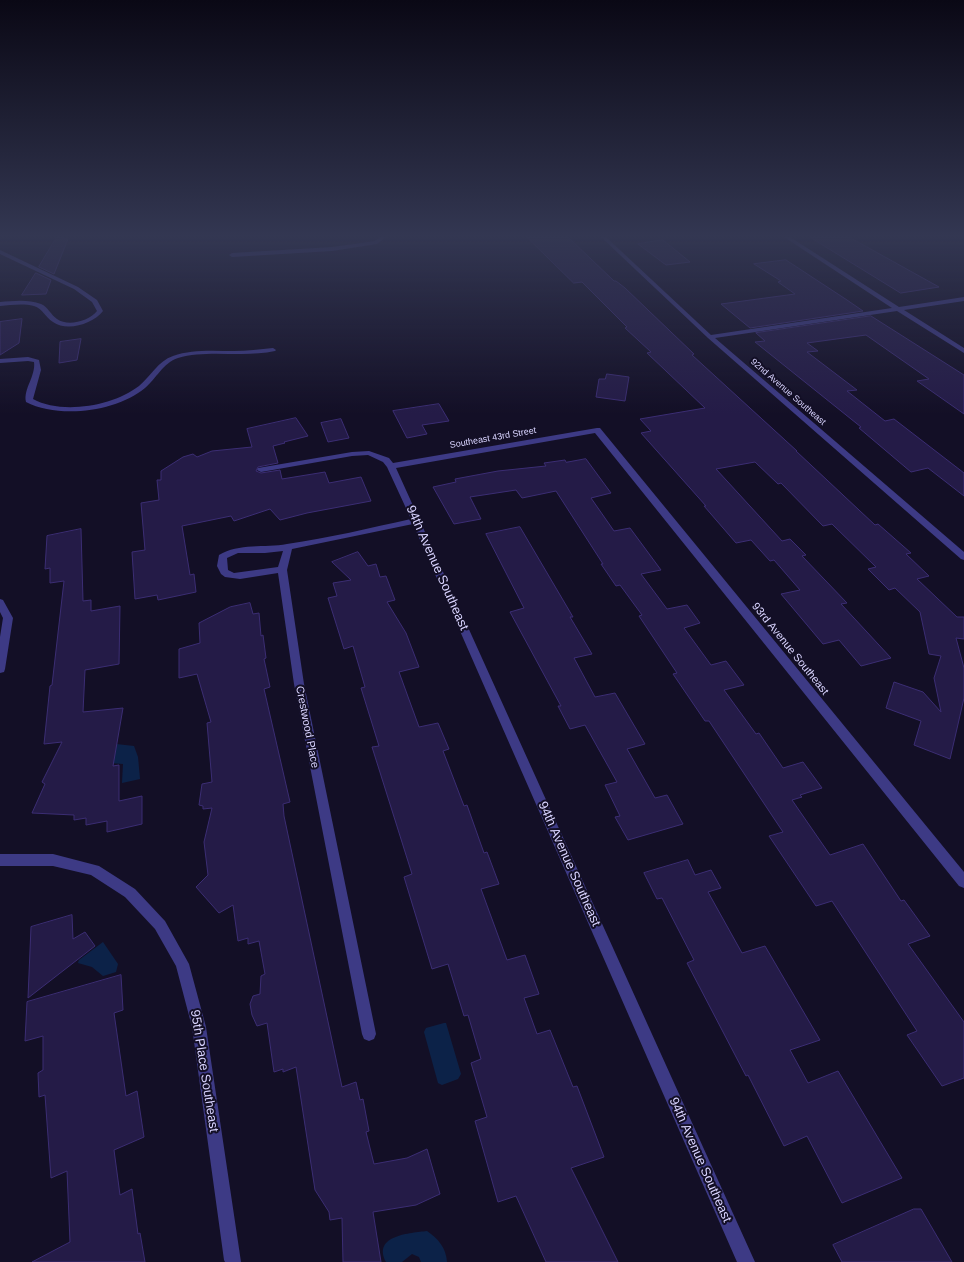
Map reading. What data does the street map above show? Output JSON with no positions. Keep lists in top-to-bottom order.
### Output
{
  "streets": {
    "street": [
      "92nd Avenue Southeast",
      "Southeast 43rd Street",
      "94th Avenue Southeast",
      "93rd Avenue Southeast",
      "Crestwood Place",
      "95th Place Southeast"
    ]
  },
  "crossings": [
    ["Southeast 43rd Street", "94th Avenue Southeast"],
    ["Southeast 43rd Street", "93rd Avenue Southeast"]
  ]
}
